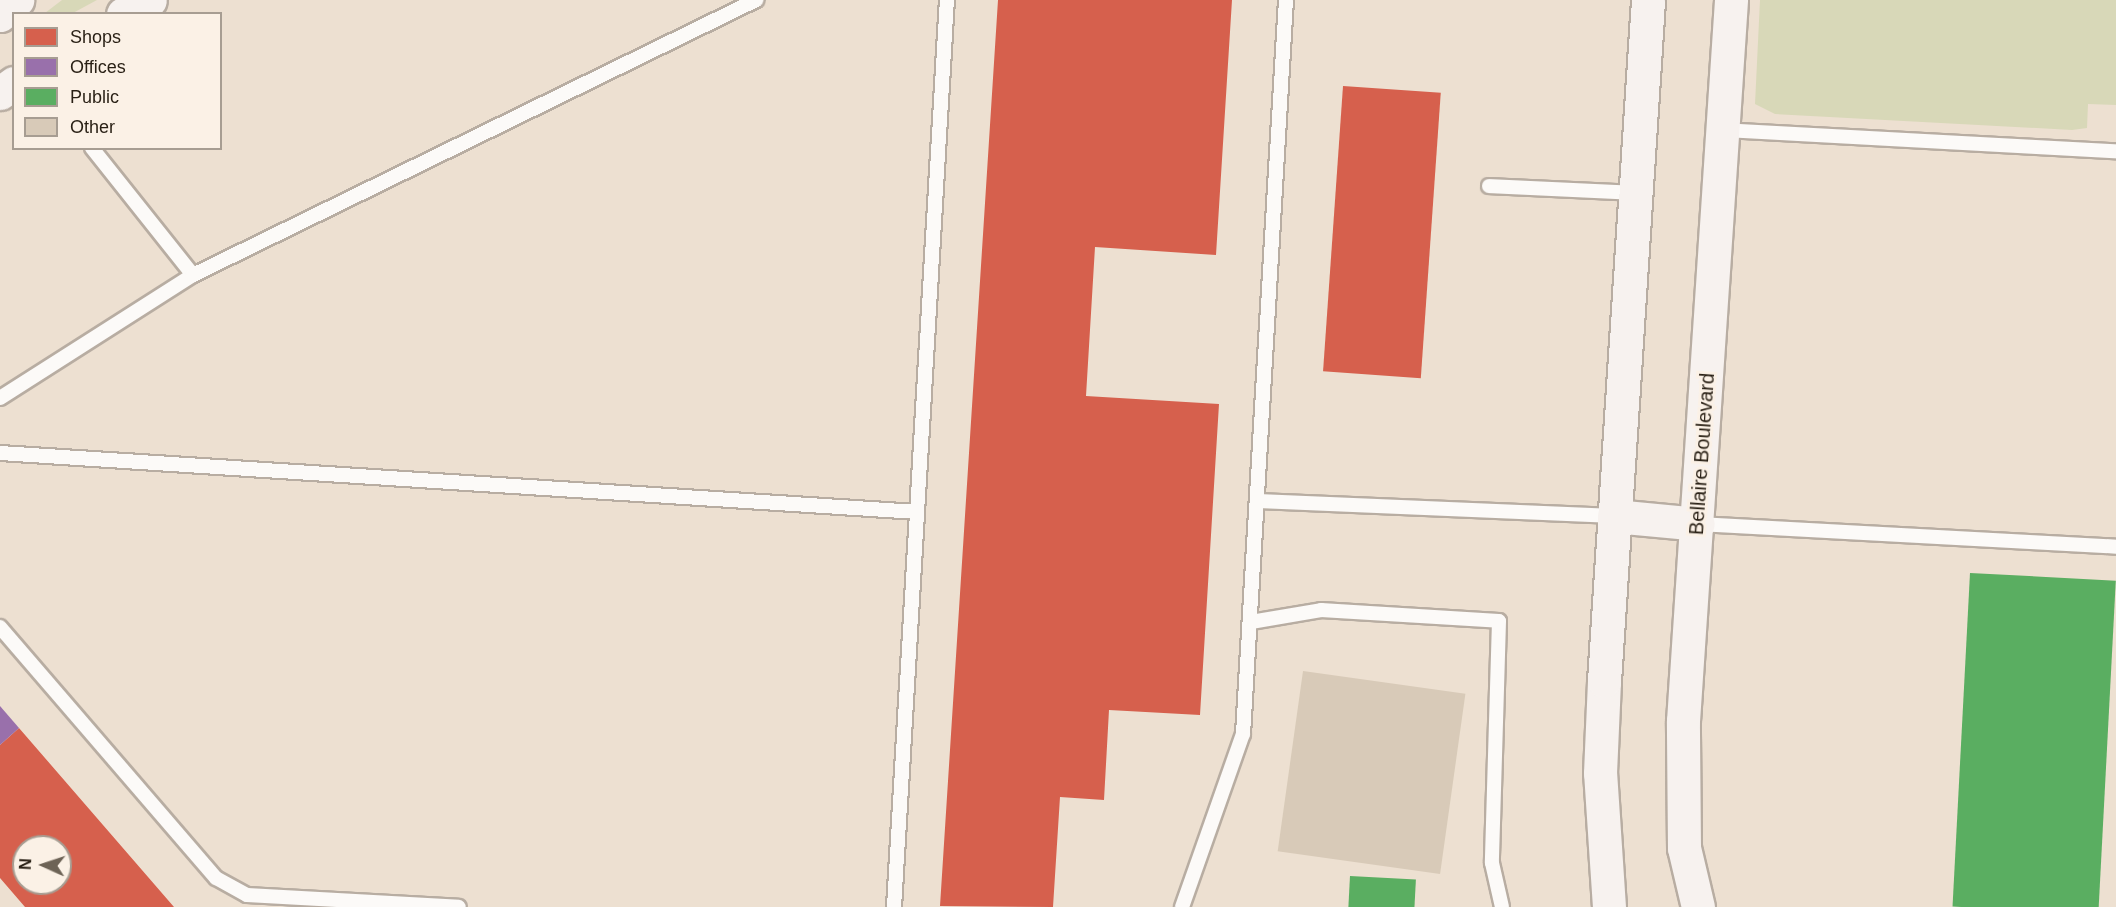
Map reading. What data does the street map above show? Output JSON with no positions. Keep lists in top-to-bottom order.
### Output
{
  "streets": {
    "main road": ["Bellaire Boulevard"]
  },
  "legend": [
    "Shops",
    "Offices",
    "Public",
    "Other"
  ],
  "north": "left"
}
